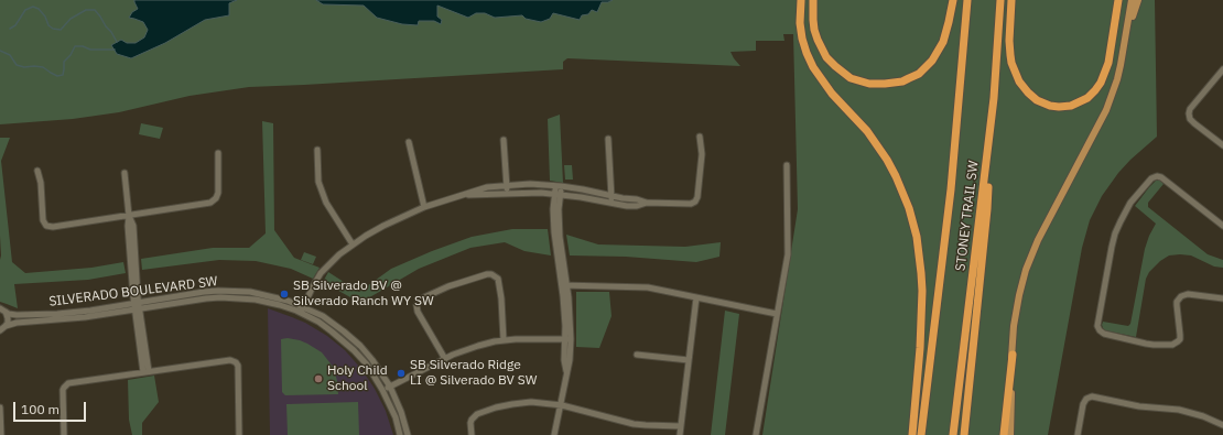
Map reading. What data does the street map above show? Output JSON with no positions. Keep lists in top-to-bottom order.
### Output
{
  "streets": {
    "highway": ["STONEY TRAIL SW"],
    "street": ["SILVERADO BOULEVARD SW"]
  },
  "places": ["SB Silverado BV @ Silverado Ranch WY SW", "SB Silverado Ridge LI @ Silverado BV SW", "Holy Child School"],
  "scale_bar": "100 m"
}
